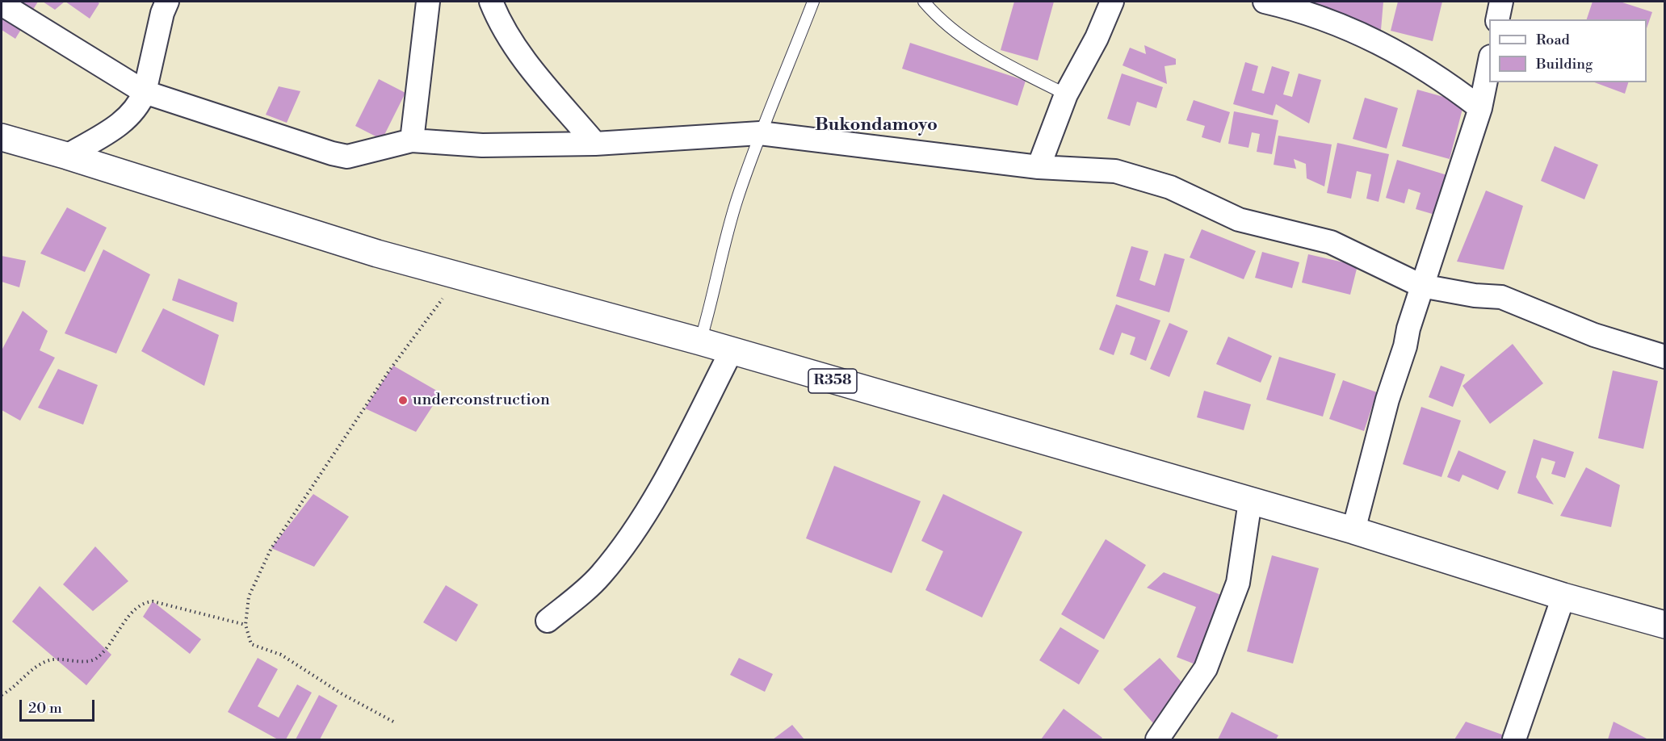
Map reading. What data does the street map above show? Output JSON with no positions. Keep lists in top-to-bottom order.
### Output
{
  "streets": {
    "main road": ["R358"]
  },
  "districts": ["Bukondamoyo"],
  "places": ["underconstruction"],
  "legend": ["Road", "Building"],
  "scale_bar": "20 m"
}
